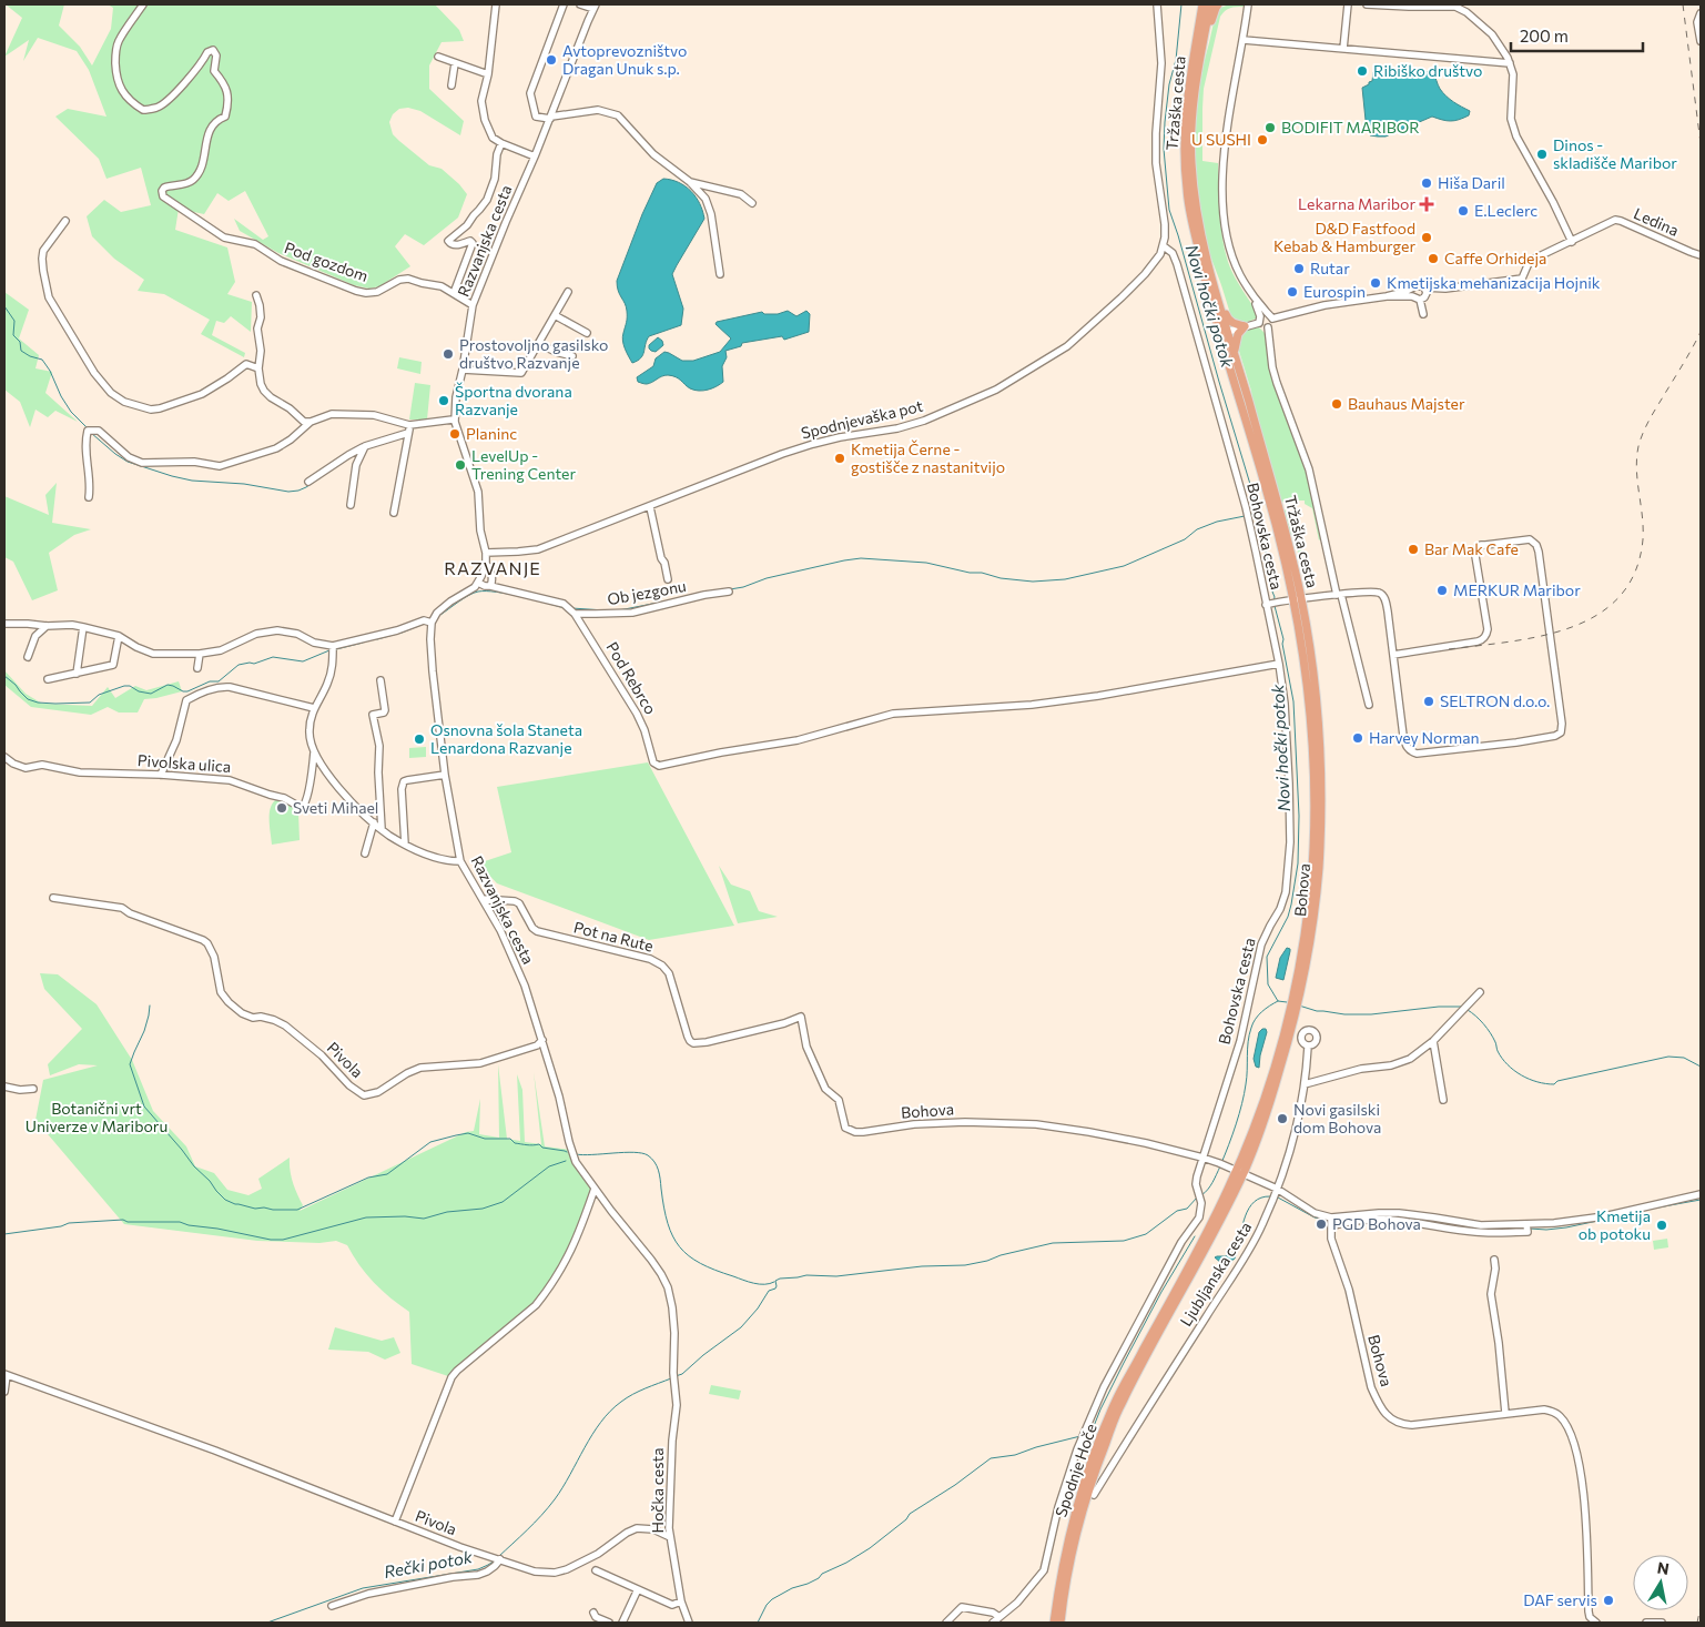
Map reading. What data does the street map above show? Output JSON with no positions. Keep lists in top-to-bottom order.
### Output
{
  "streets": {
    "main road": ["Tržaška cesta", "Bohova", "Spodnje Hoče"],
    "street": [
      "Ledina",
      "Razvanjska cesta",
      "Pod gozdom",
      "Spodnjevaška pot",
      "Bohovska cesta",
      "Ob jezgonu",
      "Pod Rebrco",
      "Pivolska ulica",
      "Pot na Rute",
      "Pivola",
      "Ljubljanska cesta",
      "Hočka cesta"
    ]
  },
  "crossings": [
    ["Tržaška cesta", "Bohovska cesta"],
    ["Tržaška cesta", "Bohova"],
    ["Razvanjska cesta", "Pod gozdom"],
    ["Razvanjska cesta", "Spodnjevaška pot"],
    ["Razvanjska cesta", "Ob jezgonu"],
    ["Razvanjska cesta", "Pot na Rute"],
    ["Razvanjska cesta", "Pivola"],
    ["Spodnjevaška pot", "Bohovska cesta"],
    ["Bohovska cesta", "Pod Rebrco"],
    ["Bohovska cesta", "Bohova"],
    ["Ob jezgonu", "Pod Rebrco"],
    ["Bohova", "Pot na Rute"],
    ["Bohova", "Ljubljanska cesta"],
    ["Bohova", "Spodnje Hoče"],
    ["Pivola", "Hočka cesta"]
  ],
  "districts": ["RAZVANJE"],
  "water": ["Novi hočki potok", "Rečki potok"],
  "parks": ["Botanični vrt Univerze v Mariboru"],
  "places": {
    "other": [
      "Avtoprevozništvo Dragan Unuk s.p.",
      "Ribiško društvo",
      "BODIFIT MARIBOR",
      "U SUSHI",
      "Dinos - skladišče Maribor",
      "Hiša Daril",
      "E.Leclerc",
      "D&D Fastfood Kebab & Hamburger",
      "Caffe Orhideja",
      "Rutar",
      "Kmetijska mehanizacija Hojnik",
      "Eurospin",
      "Prostovoljno gasilsko društvo Razvanje",
      "Športna dvorana Razvanje",
      "Bauhaus Majster",
      "Planinc",
      "Kmetija Černe - gostišče z nastanitvijo",
      "LevelUp - Trening Center",
      "Bar Mak Cafe",
      "MERKUR Maribor",
      "SELTRON d.o.o.",
      "Harvey Norman",
      "Osnovna šola Staneta Lenardona Razvanje",
      "Sveti Mihael",
      "Novi gasilski dom Bohova",
      "PGD Bohova",
      "Kmetija ob potoku",
      "DAF servis"
    ],
    "health": ["Lekarna Maribor"]
  },
  "scale_bar": "200 m",
  "north": "top"
}
